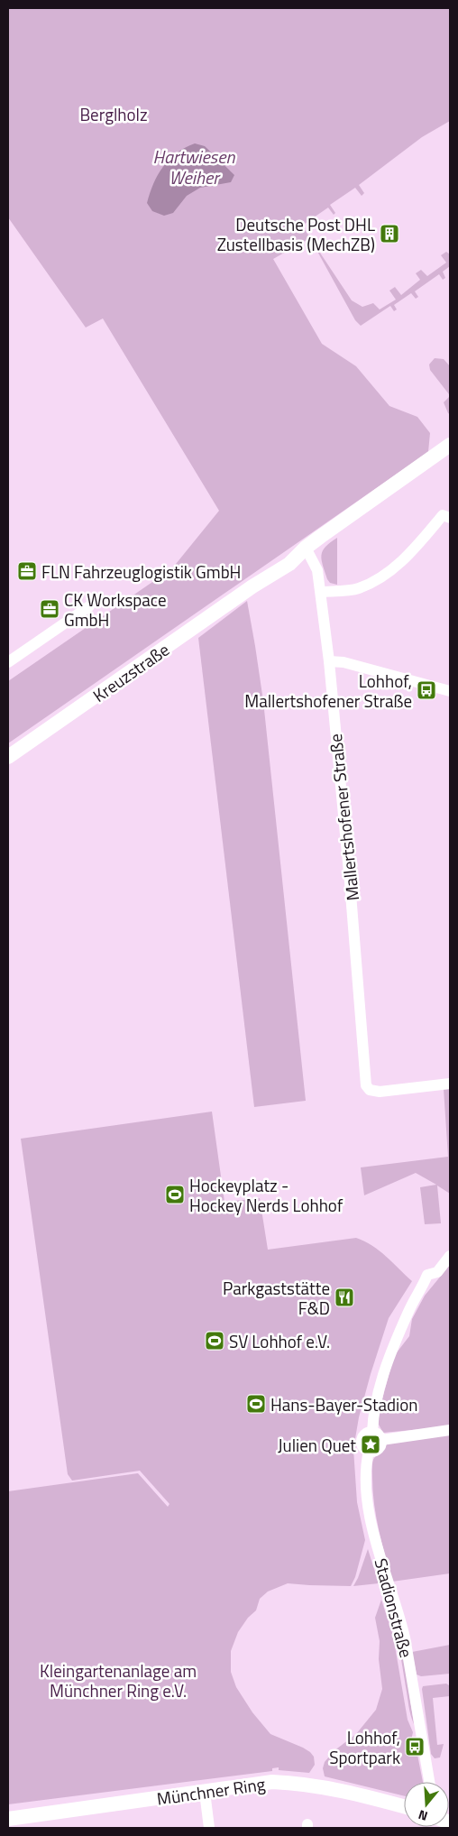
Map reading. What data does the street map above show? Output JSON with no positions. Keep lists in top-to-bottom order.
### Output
{
  "streets": {
    "main road": ["Kreuzstraße", "Münchner Ring"],
    "street": ["Mallertshofener Straße", "Stadionstraße"]
  },
  "crossings": [
    ["Kreuzstraße", "Mallertshofener Straße"]
  ],
  "water": ["Hartwiesen Weiher"],
  "parks": ["Berglholz", "Kleingartenanlage am Münchner Ring e.V."],
  "places": {
    "building": ["Deutsche Post DHL Zustellbasis (MechZB)"],
    "office": ["FLN Fahrzeuglogistik GmbH", "CK Workspace GmbH"],
    "bus stop": ["Lohhof, Mallertshofener Straße", "Lohhof, Sportpark"],
    "sports": ["Hockeyplatz - Hockey Nerds Lohhof", "SV Lohhof e.V.", "Hans-Bayer-Stadion"],
    "restaurant": ["Parkgaststätte F&D"],
    "place": ["Julien Quet"]
  },
  "north": "bottom"
}
